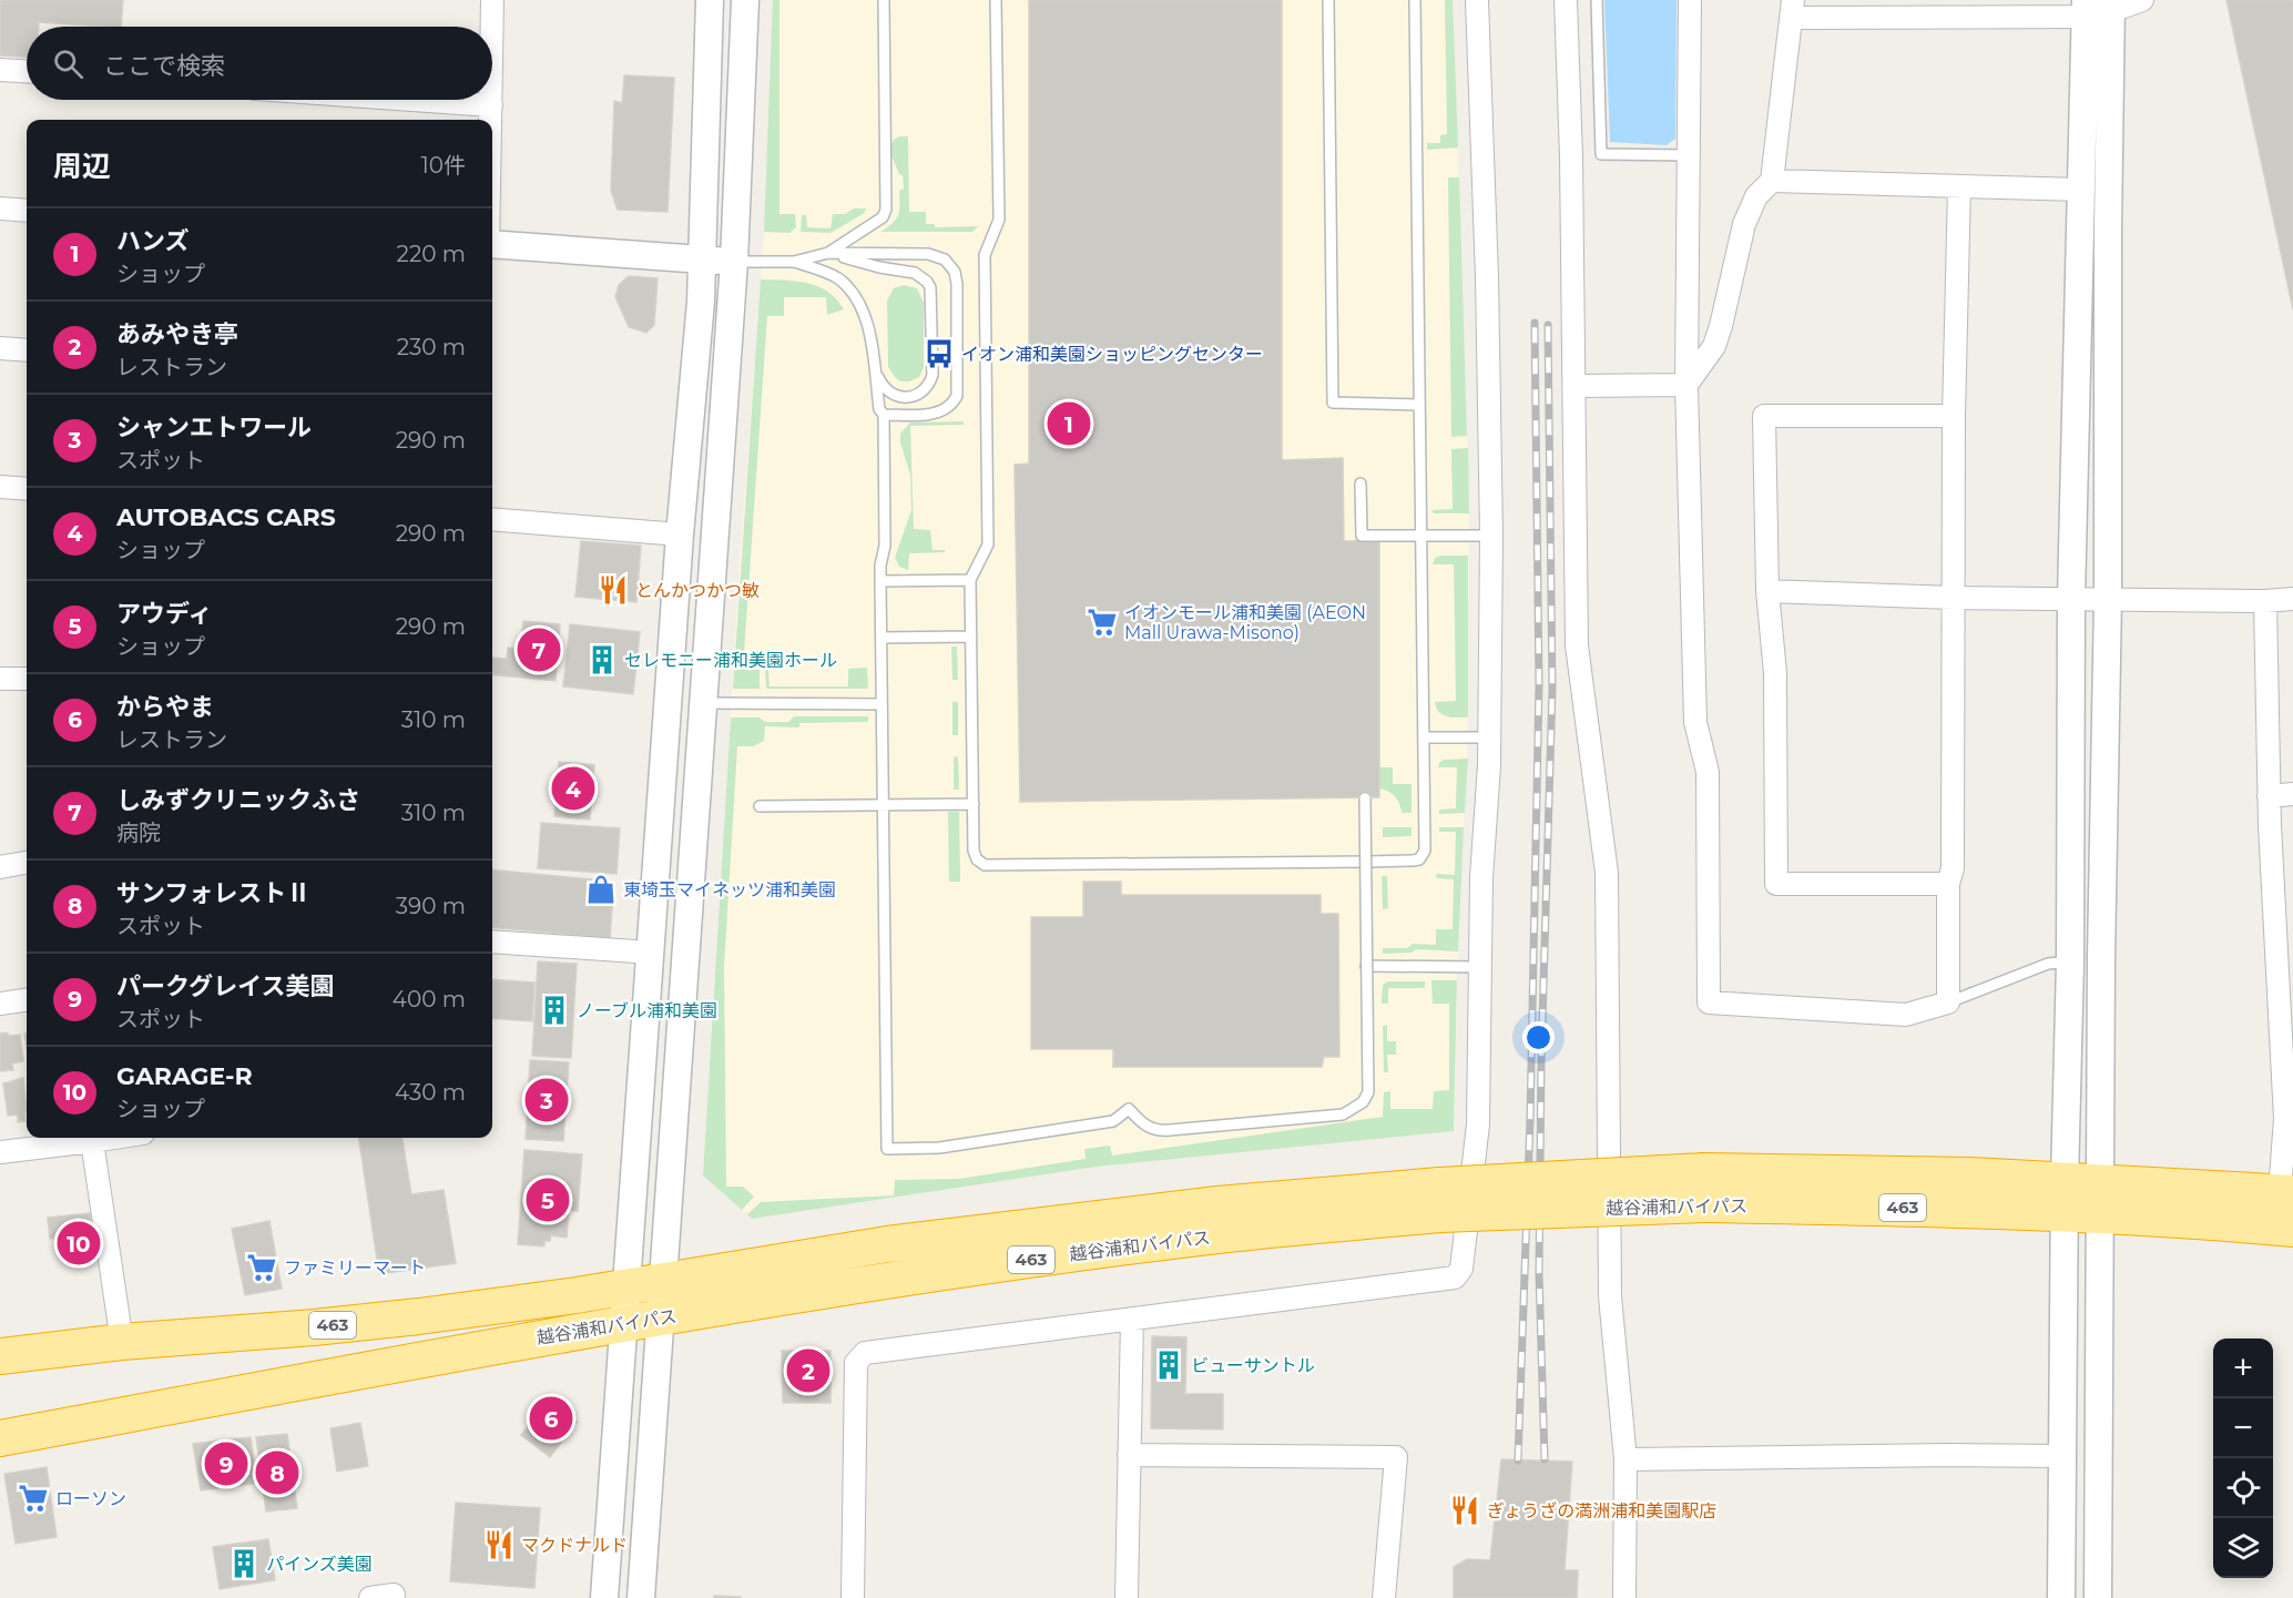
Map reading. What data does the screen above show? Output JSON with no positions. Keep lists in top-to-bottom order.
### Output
{
  "streets": {
    "highway": ["越谷浦和バイパス", "463"]
  },
  "places": {
    "bus stop": ["イオン浦和美園ショッピングセンター"],
    "restaurant": ["とんかつかつ敏", "ぎょうざの満洲浦和美園駅店", "マクドナルド"],
    "supermarket": ["イオンモール浦和美園 (AEON Mall Urawa-Misono)", "ファミリーマート", "ローソン"],
    "building": [
      "セレモニー浦和美園ホール",
      "ノーブル浦和美園",
      "ビューサントル",
      "パインズ美園"
    ],
    "shop": ["東埼玉マイネッツ浦和美園"]
  },
  "page": {
    "search": "ここで検索",
    "heading": ["周辺", "10件"],
    "list": [
      {
        "mark": "1",
        "name": "ハンズ",
        "note": "ショップ",
        "value": "220 m"
      },
      {
        "mark": "2",
        "name": "あみやき亭",
        "note": "レストラン",
        "value": "230 m"
      },
      {
        "mark": "3",
        "name": "シャンエトワール",
        "note": "スポット",
        "value": "290 m"
      },
      {
        "mark": "4",
        "name": "AUTOBACS CARS",
        "note": "ショップ",
        "value": "290 m"
      },
      {
        "mark": "5",
        "name": "アウディ",
        "note": "ショップ",
        "value": "290 m"
      },
      {
        "mark": "6",
        "name": "からやま",
        "note": "レストラン",
        "value": "310 m"
      },
      {
        "mark": "7",
        "name": "しみずクリニックふさ",
        "note": "病院",
        "value": "310 m"
      },
      {
        "mark": "8",
        "name": "サンフォレストⅡ",
        "note": "スポット",
        "value": "390 m"
      },
      {
        "mark": "9",
        "name": "パークグレイス美園",
        "note": "スポット",
        "value": "400 m"
      },
      {
        "mark": "10",
        "name": "GARAGE-R",
        "note": "ショップ",
        "value": "430 m"
      }
    ],
    "pins": [
      "1",
      "7",
      "4",
      "3",
      "5",
      "10",
      "2",
      "6",
      "9",
      "8"
    ],
    "map_buttons": ["+", "−"]
  }
}
